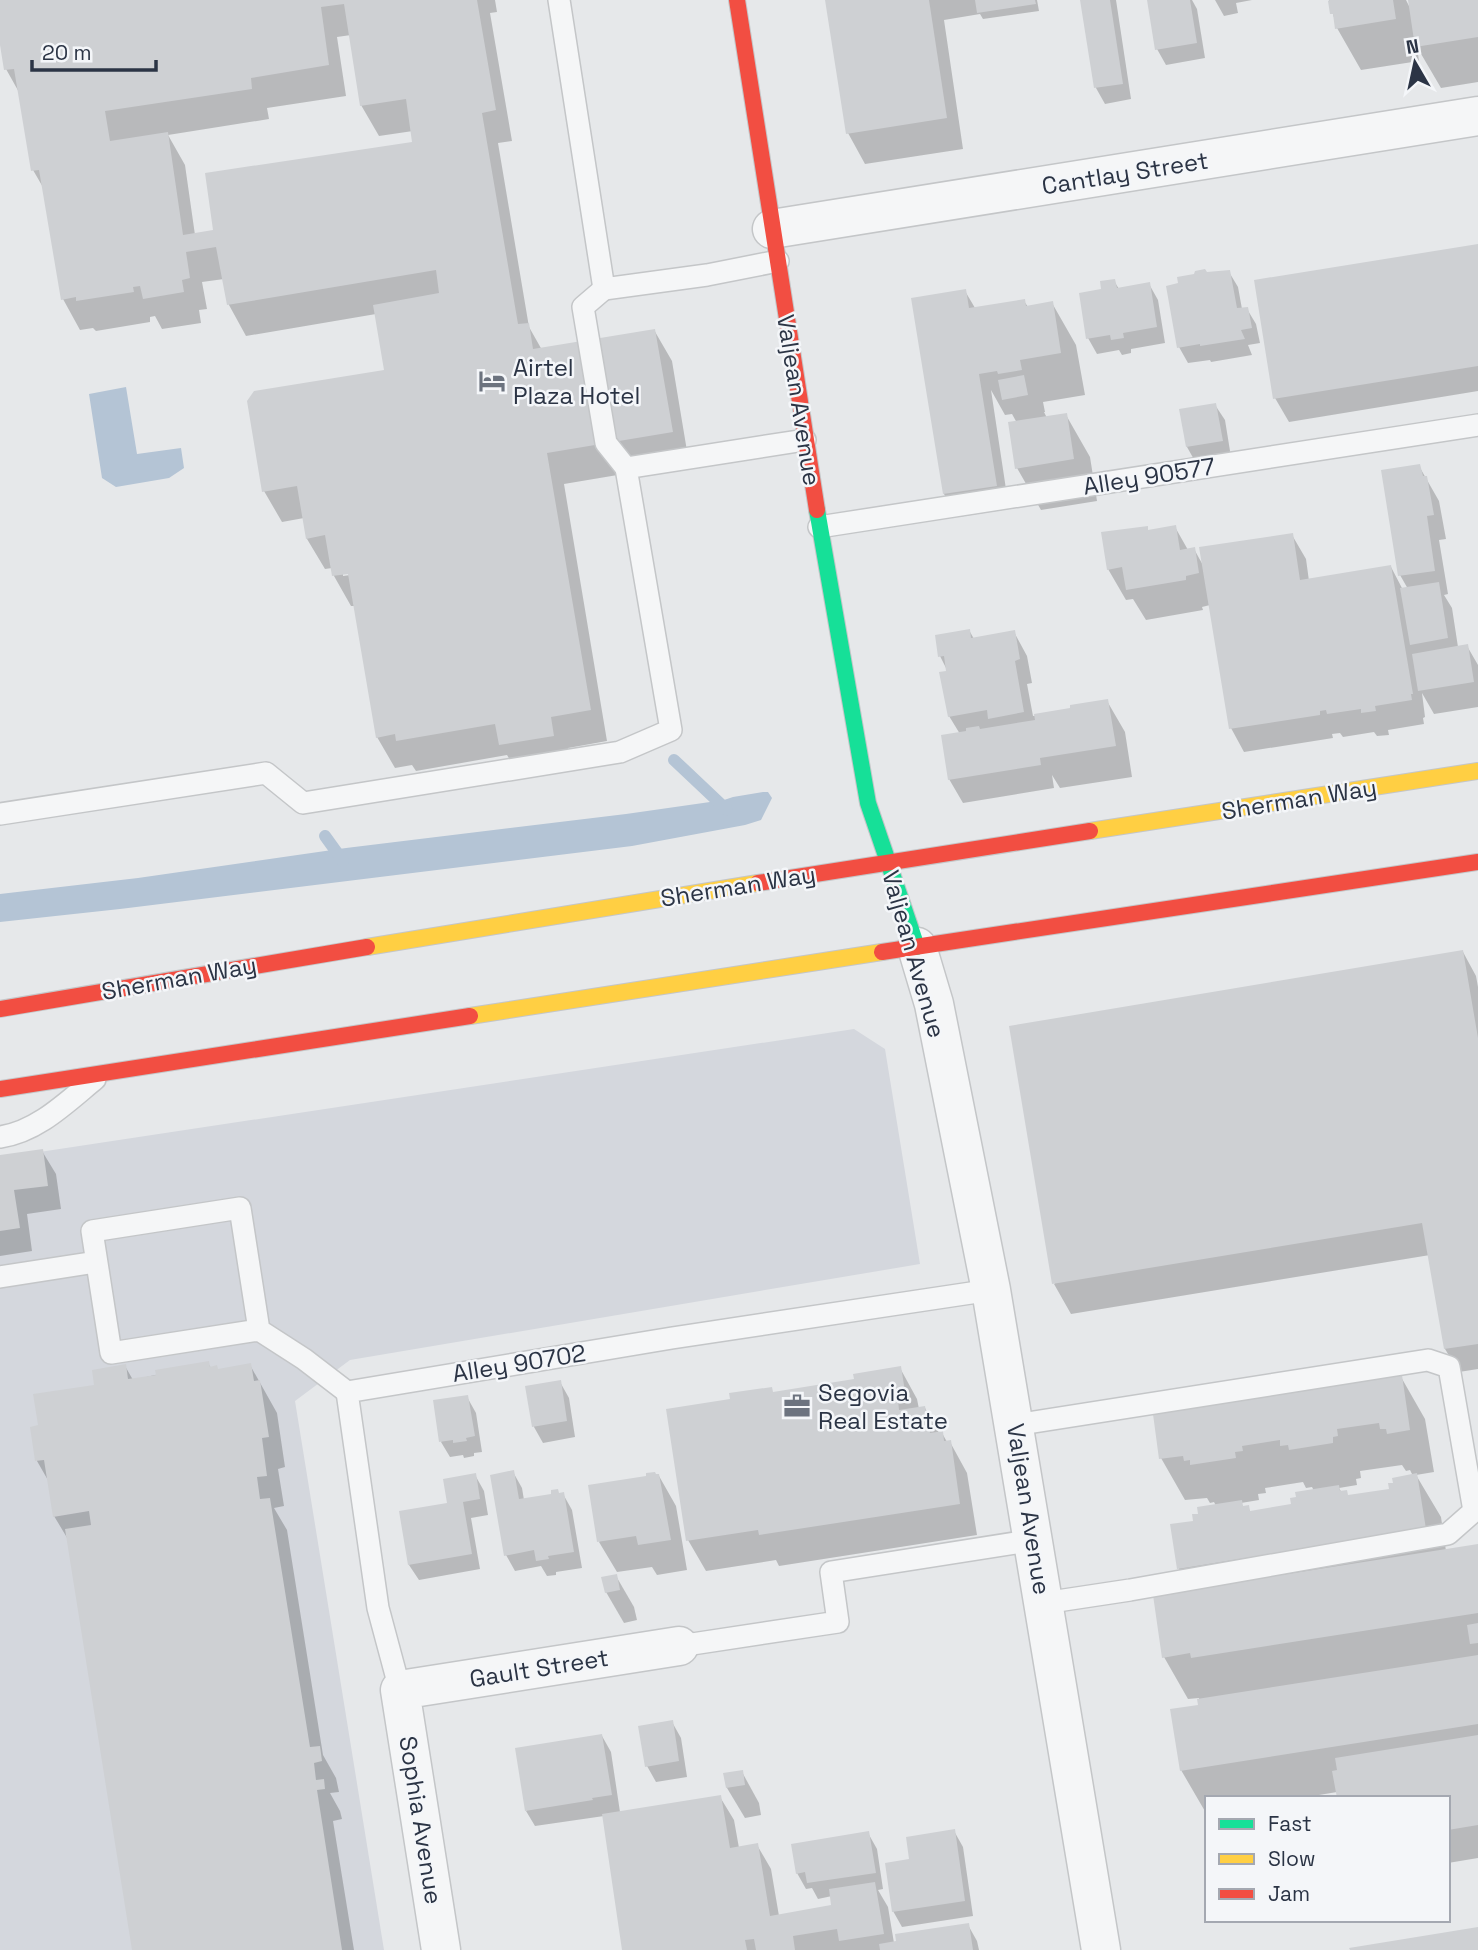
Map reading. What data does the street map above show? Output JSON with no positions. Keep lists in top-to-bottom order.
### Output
{
  "streets": {
    "main road": ["Valjean Avenue", "Sherman Way"],
    "street": ["Cantlay Street", "Gault Street", "Sophia Avenue"],
    "lane": ["Alley 90577", "Alley 90702"]
  },
  "crossings": [
    ["Cantlay Street", "Valjean Avenue"],
    ["Valjean Avenue", "Alley 90577"],
    ["Valjean Avenue", "Sherman Way"],
    ["Valjean Avenue", "Alley 90702"],
    ["Gault Street", "Sophia Avenue"]
  ],
  "places": {
    "hotel": ["Airtel Plaza Hotel"],
    "office": ["Segovia Real Estate"]
  },
  "legend": ["Fast", "Slow", "Jam"],
  "scale_bar": "20 m",
  "north": "top"
}
